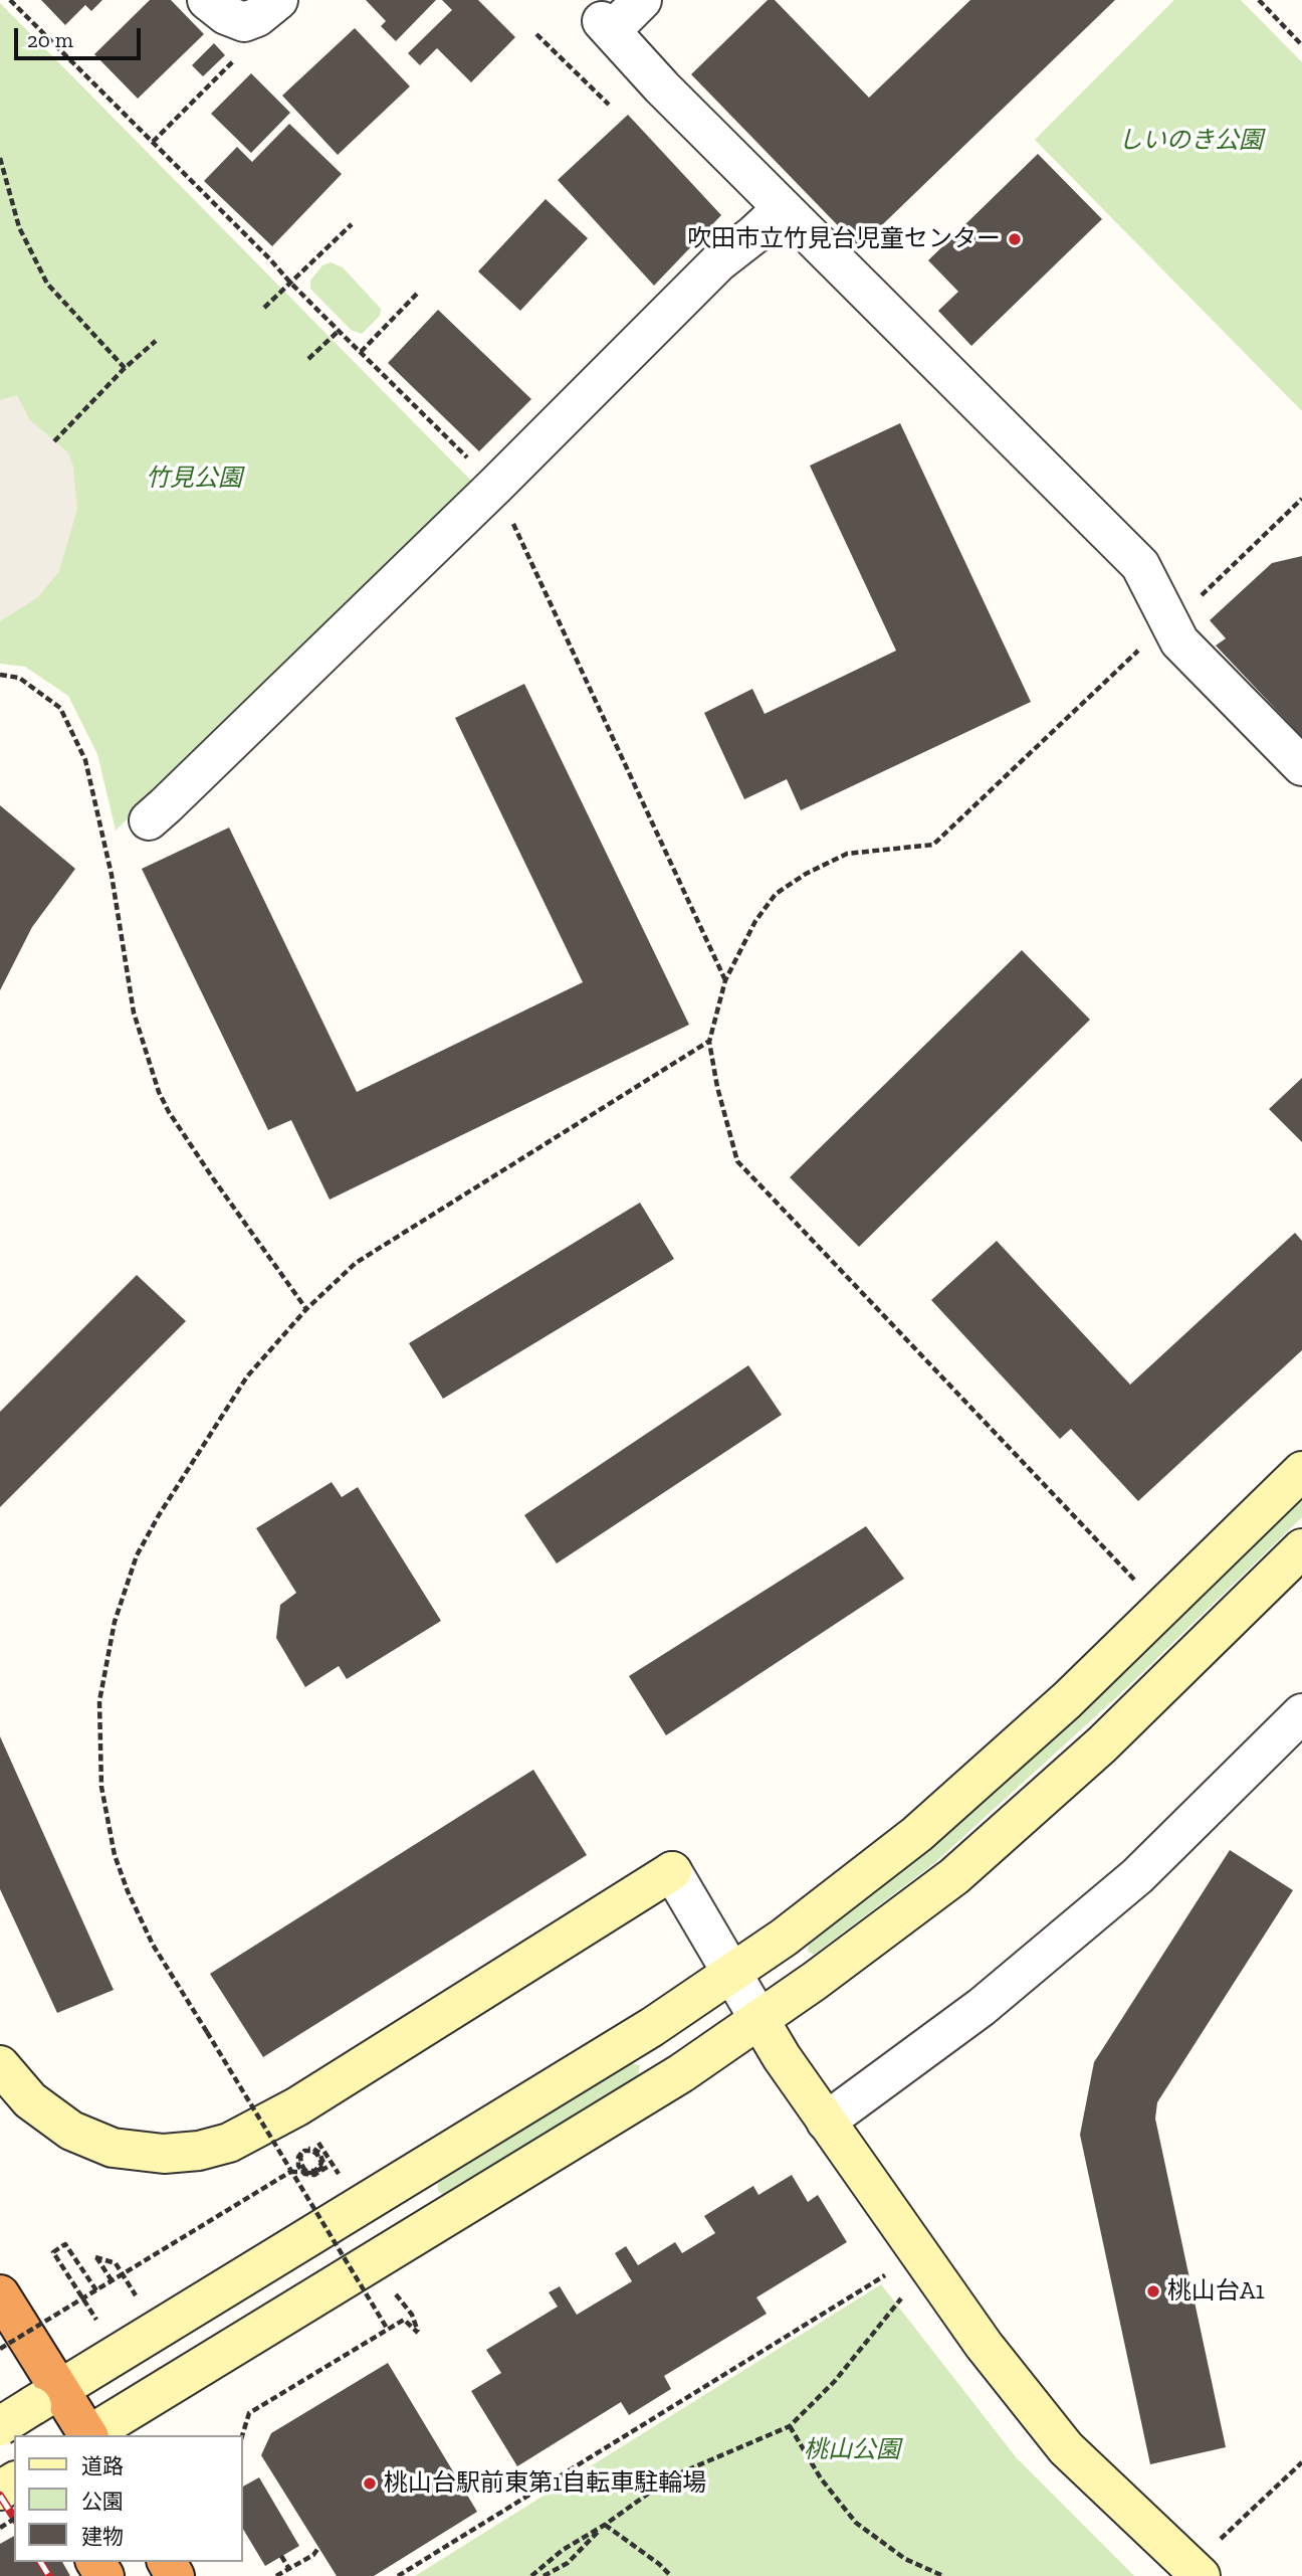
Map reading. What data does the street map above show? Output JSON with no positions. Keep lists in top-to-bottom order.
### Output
{
  "parks": ["しいのき公園", "竹見公園", "桃山公園"],
  "places": ["吹田市立竹見台児童センター", "桃山台A1", "桃山台駅前東第1自転車駐輪場"],
  "legend": ["道路", "公園", "建物"],
  "scale_bar": "20 m"
}
